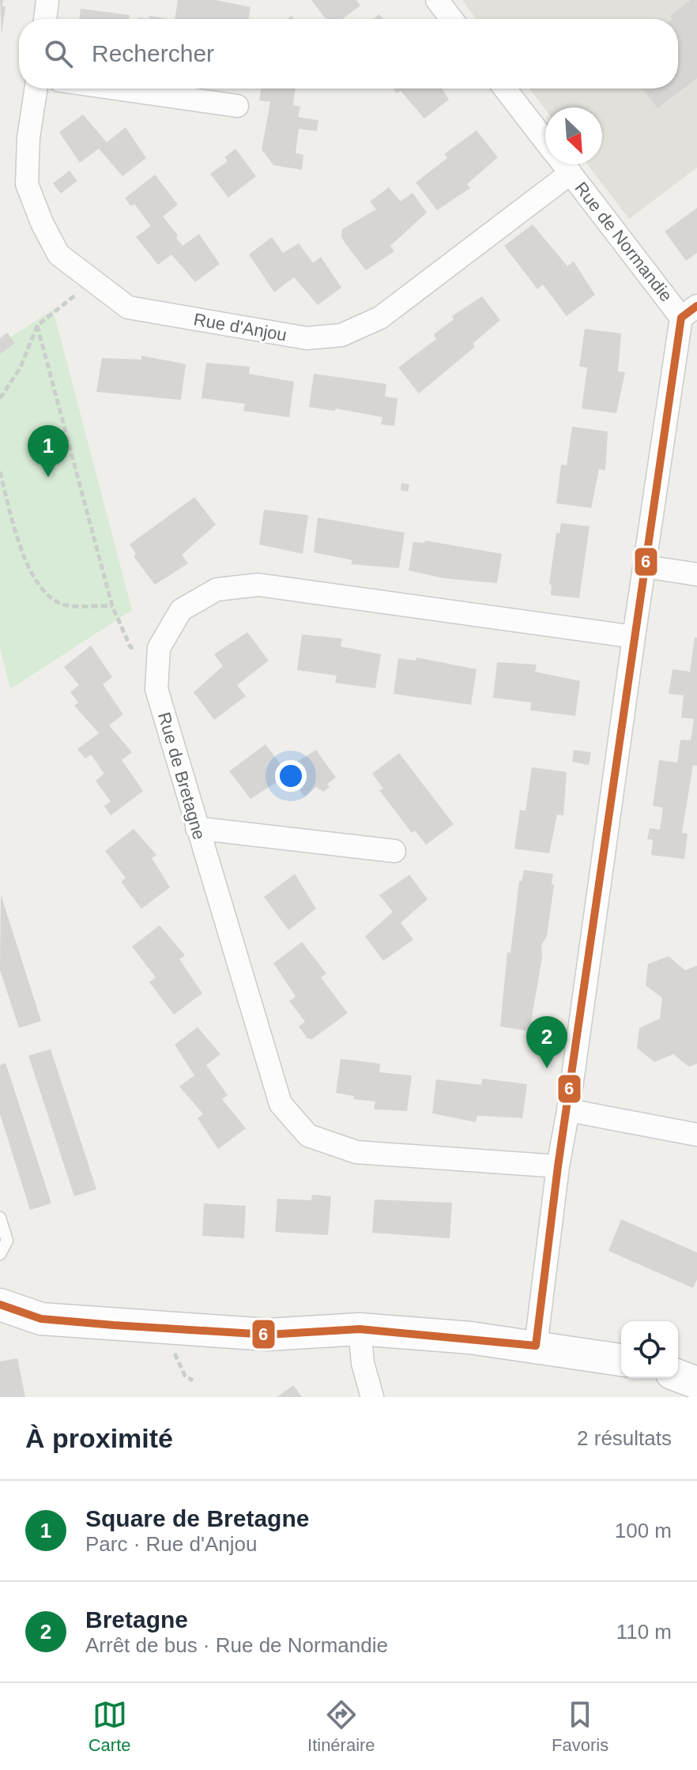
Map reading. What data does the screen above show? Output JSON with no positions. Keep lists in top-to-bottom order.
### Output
{
  "streets": {
    "street": ["Rue de Normandie", "Rue d'Anjou", "Rue de Bretagne"]
  },
  "crossings": [
    ["Rue de Normandie", "Rue d'Anjou"],
    ["Rue de Normandie", "Rue de Bretagne"]
  ],
  "lines": ["transit line 6"],
  "north": "bottom right",
  "page": {
    "search": "Rechercher",
    "pins": ["1", "2"],
    "heading": ["À proximité", "2 résultats"],
    "list": [
      {
        "mark": "1",
        "name": "Square de Bretagne",
        "note": "Parc · Rue d'Anjou",
        "value": "100 m"
      },
      {
        "mark": "2",
        "name": "Bretagne",
        "note": "Arrêt de bus · Rue de Normandie",
        "value": "110 m"
      }
    ],
    "nav": ["Carte", "Itinéraire", "Favoris"]
  }
}
